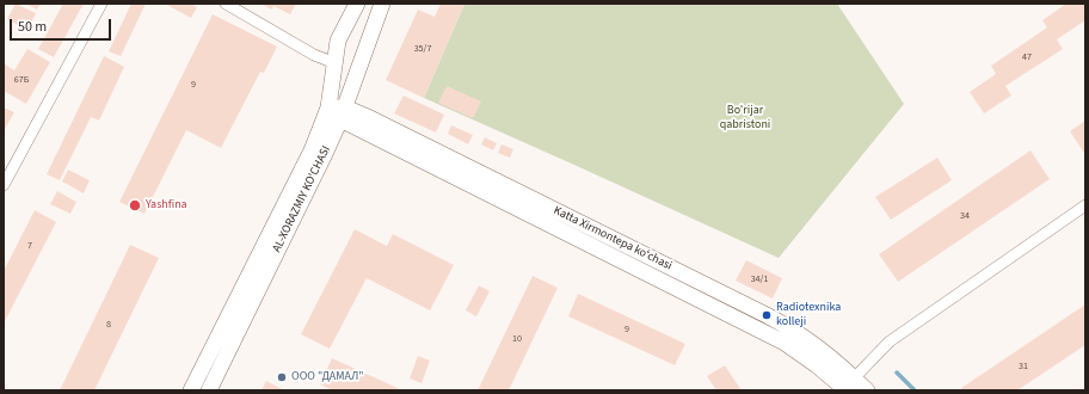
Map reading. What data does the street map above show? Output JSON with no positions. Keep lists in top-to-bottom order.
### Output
{
  "streets": {
    "main road": ["AL-XORAZMIY KO'CHASI", "Katta Xirmontepa koʻchasi"]
  },
  "crossings": [
    ["AL-XORAZMIY KO'CHASI", "Katta Xirmontepa koʻchasi"]
  ],
  "parks": ["Bo'rijar qabristoni"],
  "places": ["Yashfina", "Radiotexnika kolleji", "ООО \"ДАМАЛ\""],
  "house_numbers": [
    "35/7",
    "47",
    "67Б",
    "9",
    "34",
    "7",
    "34/1",
    "8",
    "9",
    "10",
    "31"
  ],
  "scale_bar": "50 m"
}
